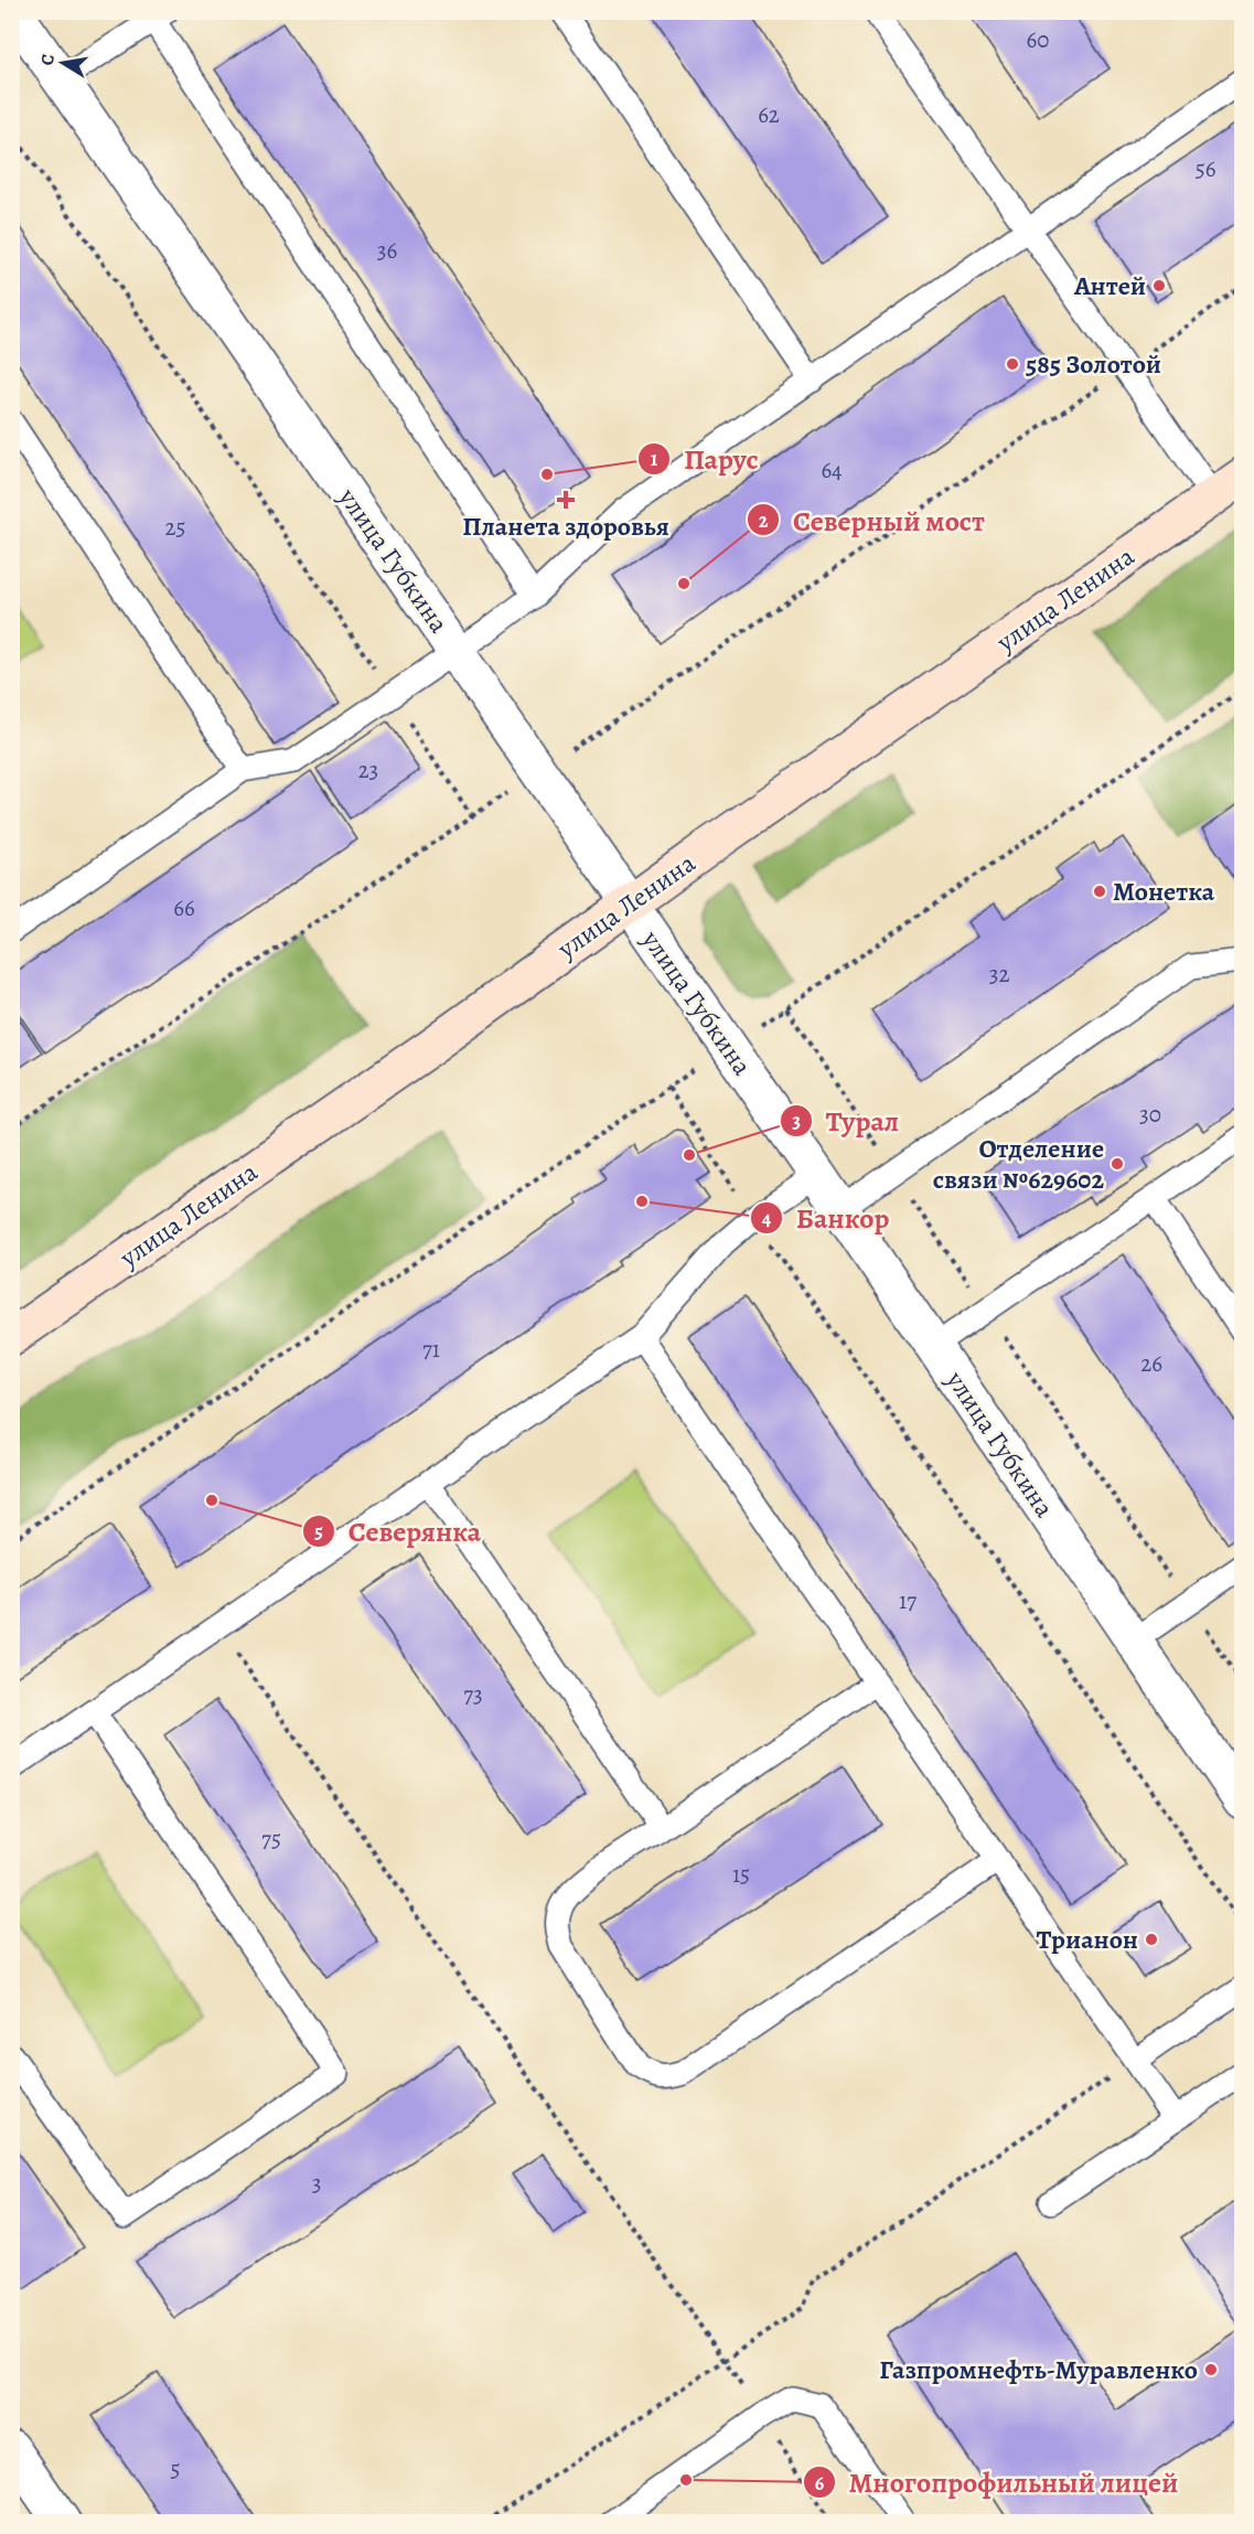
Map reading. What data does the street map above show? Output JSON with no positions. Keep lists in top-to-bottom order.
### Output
{
  "streets": {
    "main road": ["улица Ленина"],
    "street": ["улица Губкина"]
  },
  "crossings": [
    ["улица Губкина", "улица Ленина"]
  ],
  "places": {
    "other": [
      "Антей",
      "585 Золотой",
      "Парус",
      "Северный мост",
      "Монетка",
      "Турал",
      "Отделение связи №629602",
      "Банкор",
      "Северянка",
      "Трианон",
      "Газпромнефть-Муравленко",
      "Многопрофильный лицей"
    ],
    "health": ["Планета здоровья"]
  },
  "house_numbers": [
    "60",
    "62",
    "56",
    "36",
    "64",
    "25",
    "23",
    "66",
    "32",
    "30",
    "71",
    "26",
    "17",
    "73",
    "75",
    "15",
    "3",
    "5"
  ],
  "north": "left"
}
